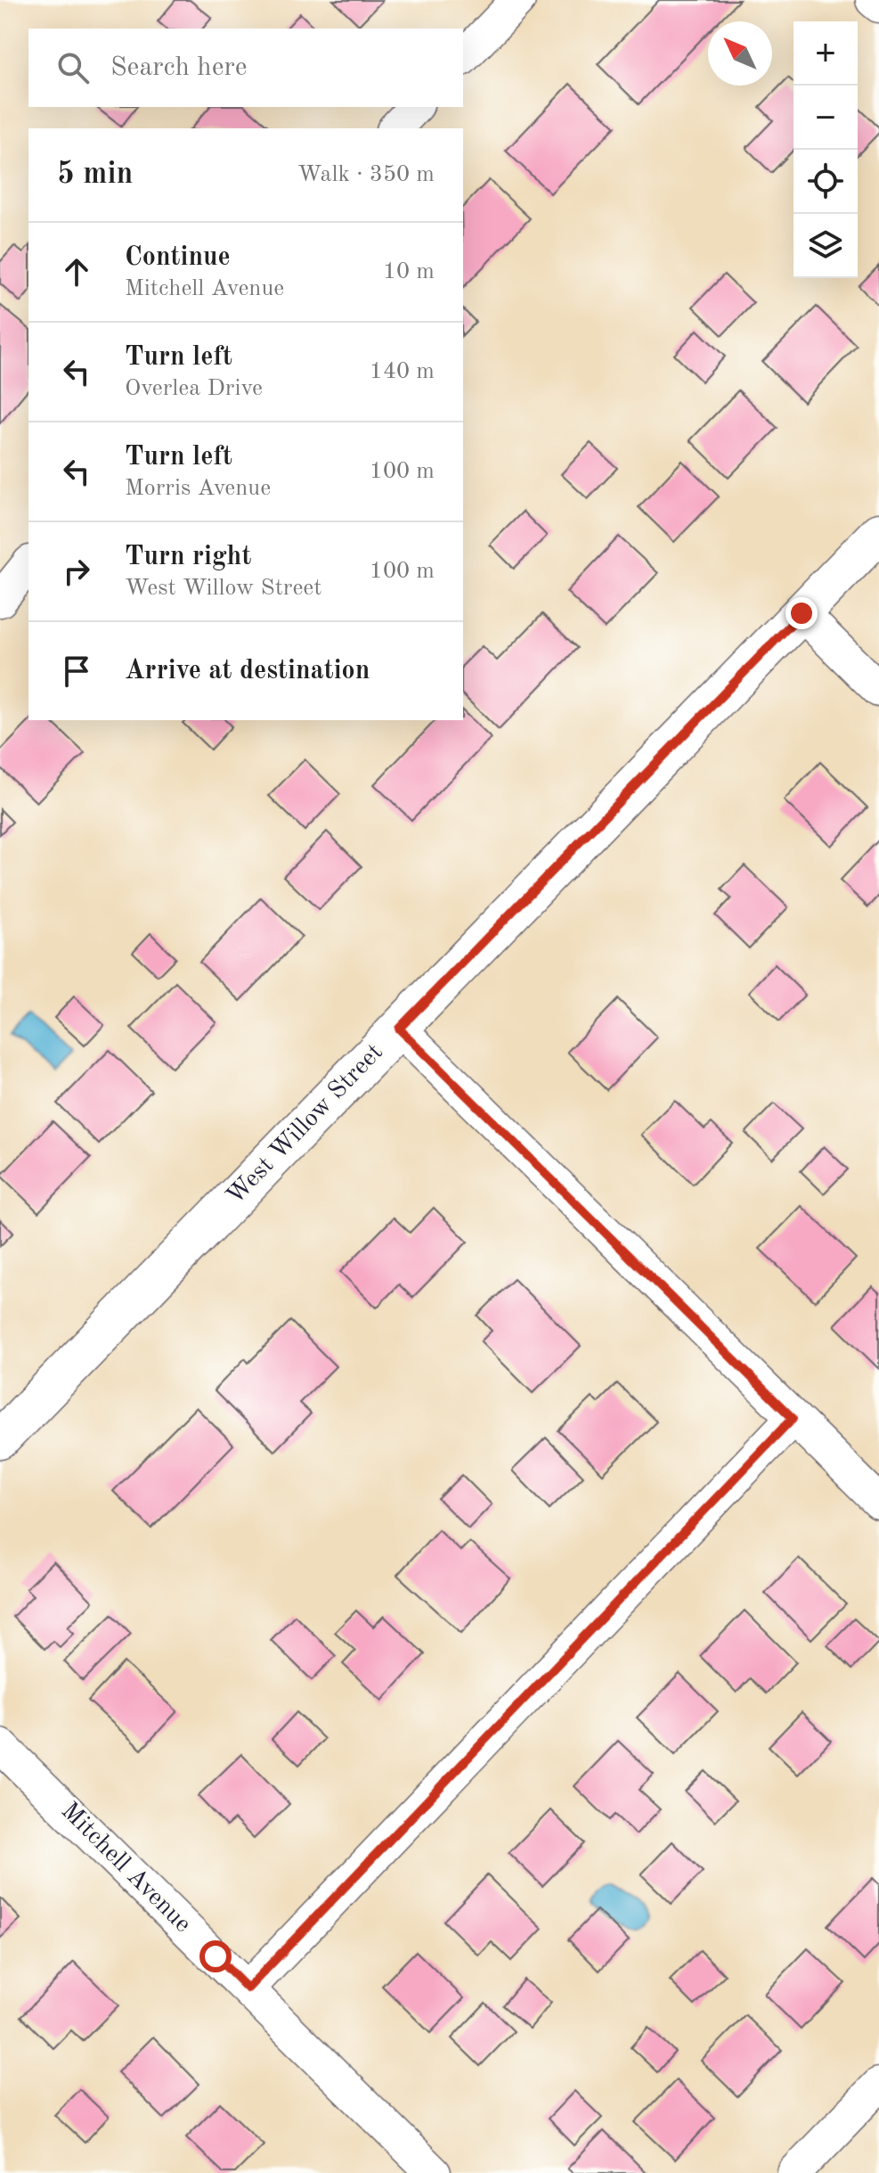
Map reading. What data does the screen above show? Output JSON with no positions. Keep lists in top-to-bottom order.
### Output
{
  "streets": {
    "street": ["West Willow Street", "Mitchell Avenue"]
  },
  "north": "top left",
  "page": {
    "map_buttons": ["+", "−"],
    "search": "Search here",
    "heading": ["5 min", "Walk · 350 m"],
    "list": [
      ["Continue", "Mitchell Avenue", "10 m"],
      ["Turn left", "Overlea Drive", "140 m"],
      ["Turn left", "Morris Avenue", "100 m"],
      ["Turn right", "West Willow Street", "100 m"],
      "Arrive at destination"
    ]
  }
}
